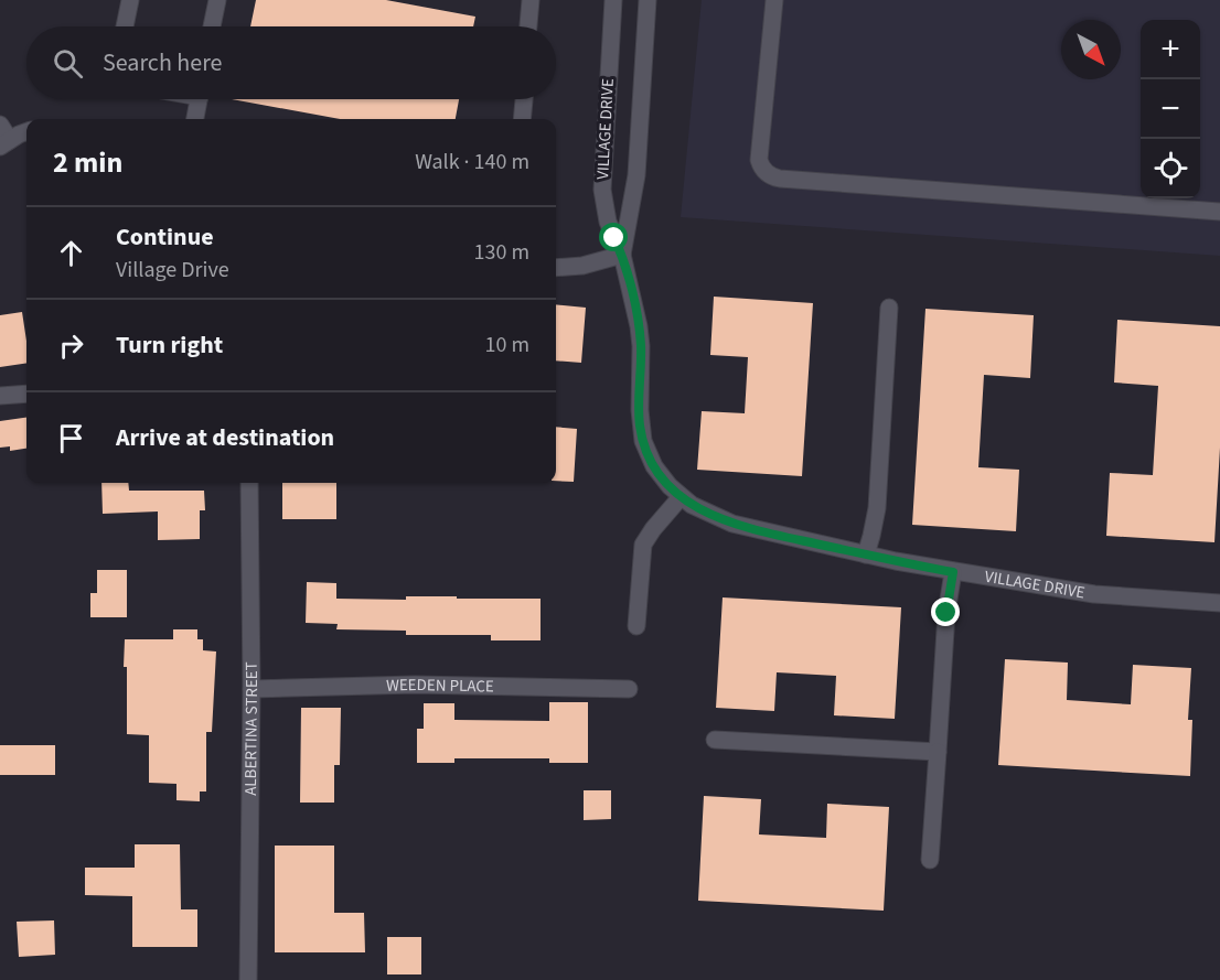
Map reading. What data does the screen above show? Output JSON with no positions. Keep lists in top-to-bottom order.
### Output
{
  "streets": {
    "street": ["VILLAGE DRIVE", "WEEDEN PLACE", "ALBERTINA STREET"]
  },
  "crossings": [
    ["WEEDEN PLACE", "ALBERTINA STREET"]
  ],
  "north": "bottom right",
  "page": {
    "map_buttons": ["+", "−"],
    "search": "Search here",
    "heading": ["2 min", "Walk · 140 m"],
    "list": [
      ["Continue", "Village Drive", "130 m"],
      ["Turn right", "10 m"],
      "Arrive at destination"
    ]
  }
}
